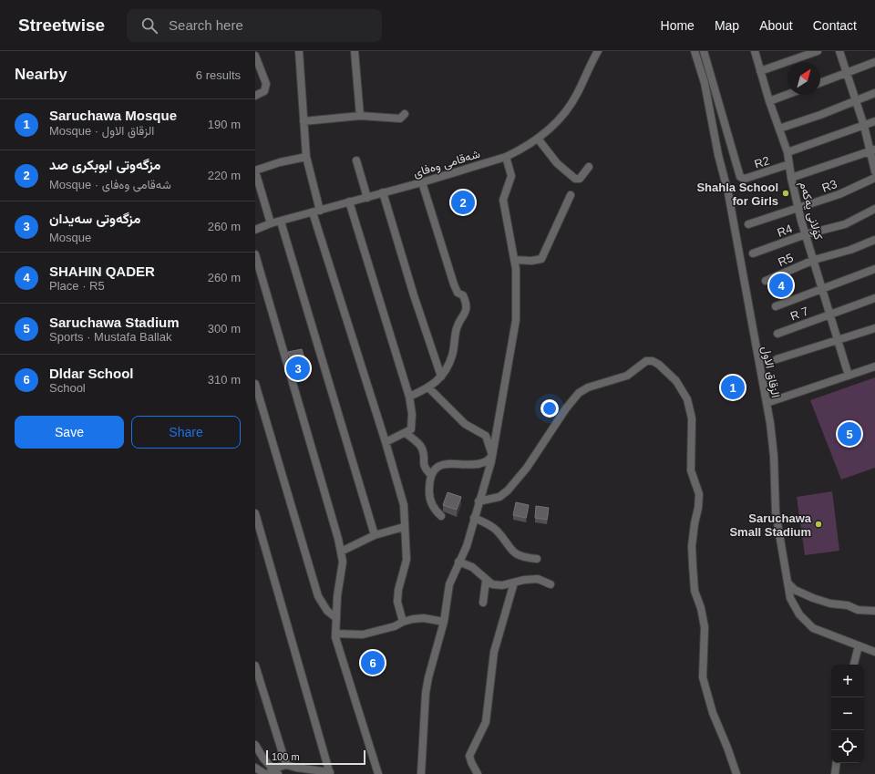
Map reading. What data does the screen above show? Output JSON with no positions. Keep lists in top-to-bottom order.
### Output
{
  "streets": {
    "street": [
      "R2",
      "شەقامی وەفای",
      "R3",
      "کۆلانی یەکەم",
      "R4",
      "R5",
      "R 7",
      "الزقاق الاول"
    ]
  },
  "crossings": [
    ["R2", "کۆلانی یەکەم"],
    ["R3", "کۆلانی یەکەم"],
    ["کۆلانی یەکەم", "R4"],
    ["کۆلانی یەکەم", "R5"],
    ["کۆلانی یەکەم", "R 7"]
  ],
  "places": ["Shahla School for Girls", "Saruchawa Small Stadium"],
  "scale_bar": "100 m",
  "north": "top right",
  "page": {
    "header": "Streetwise",
    "search": "Search here",
    "nav": [
      "Home",
      "Map",
      "About",
      "Contact"
    ],
    "heading": ["Nearby", "6 results"],
    "list": [
      {
        "mark": "1",
        "name": "Saruchawa Mosque",
        "note": "Mosque · الزقاق الاول",
        "value": "190 m"
      },
      {
        "mark": "2",
        "name": "مزگەوتی ابوبکری صد",
        "note": "Mosque · شەقامی وەفای",
        "value": "220 m"
      },
      {
        "mark": "3",
        "name": "مزگەوتی سەیدان",
        "note": "Mosque",
        "value": "260 m"
      },
      {
        "mark": "4",
        "name": "SHAHIN QADER",
        "note": "Place · R5",
        "value": "260 m"
      },
      {
        "mark": "5",
        "name": "Saruchawa Stadium",
        "note": "Sports · Mustafa Ballak",
        "value": "300 m"
      },
      {
        "mark": "6",
        "name": "Dldar School",
        "note": "School",
        "value": "310 m"
      }
    ],
    "pins": [
      "2",
      "4",
      "3",
      "1",
      "5",
      "6"
    ],
    "buttons": ["Save", "Share"],
    "map_buttons": ["+", "−"],
    "scale": "100 m"
  }
}
